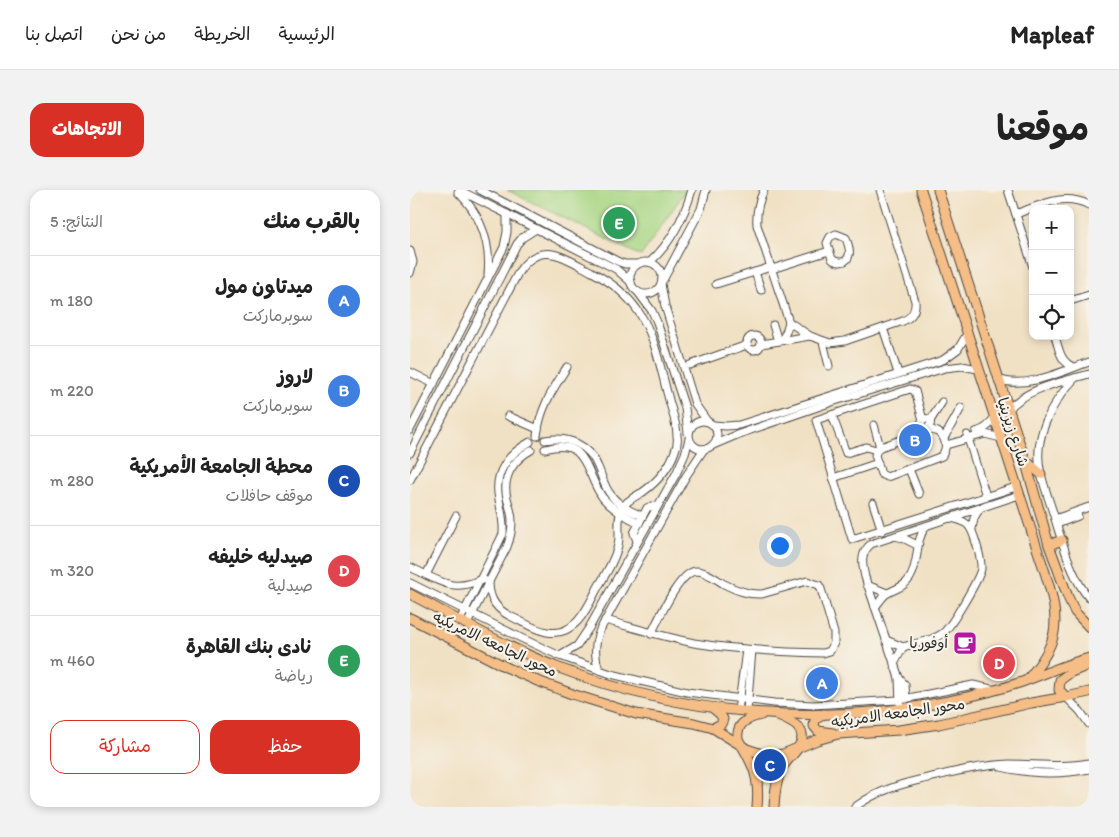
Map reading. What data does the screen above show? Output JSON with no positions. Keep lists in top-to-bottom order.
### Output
{
  "streets": {
    "main road": ["شارع زيزينيا", "محور الجامعه الامريكيه"]
  },
  "crossings": [
    ["شارع زيزينيا", "محور الجامعه الامريكيه"]
  ],
  "places": {
    "cafe": ["أوفوريا"]
  },
  "page": {
    "header": "Mapleaf",
    "nav": [
      "الرئيسية",
      "الخريطة",
      "من نحن",
      "اتصل بنا"
    ],
    "title": "موقعنا",
    "buttons": [
      "الاتجاهات",
      ["حفظ", "مشاركة"]
    ],
    "heading": ["بالقرب منك", "النتائج: 5"],
    "map_buttons": ["+", "−"],
    "pins": [
      "E",
      "B",
      "D",
      "A",
      "C"
    ],
    "list": [
      {
        "mark": "A",
        "name": "ميدتاون مول",
        "note": "سوبرماركت",
        "value": "180 m"
      },
      {
        "mark": "B",
        "name": "لاروز",
        "note": "سوبرماركت",
        "value": "220 m"
      },
      {
        "mark": "C",
        "name": "محطة الجامعة الأمريكية",
        "note": "موقف حافلات",
        "value": "280 m"
      },
      {
        "mark": "D",
        "name": "صيدليه خليفه",
        "note": "صيدلية",
        "value": "320 m"
      },
      {
        "mark": "E",
        "name": "نادى بنك القاهرة",
        "note": "رياضة",
        "value": "460 m"
      }
    ]
  }
}
